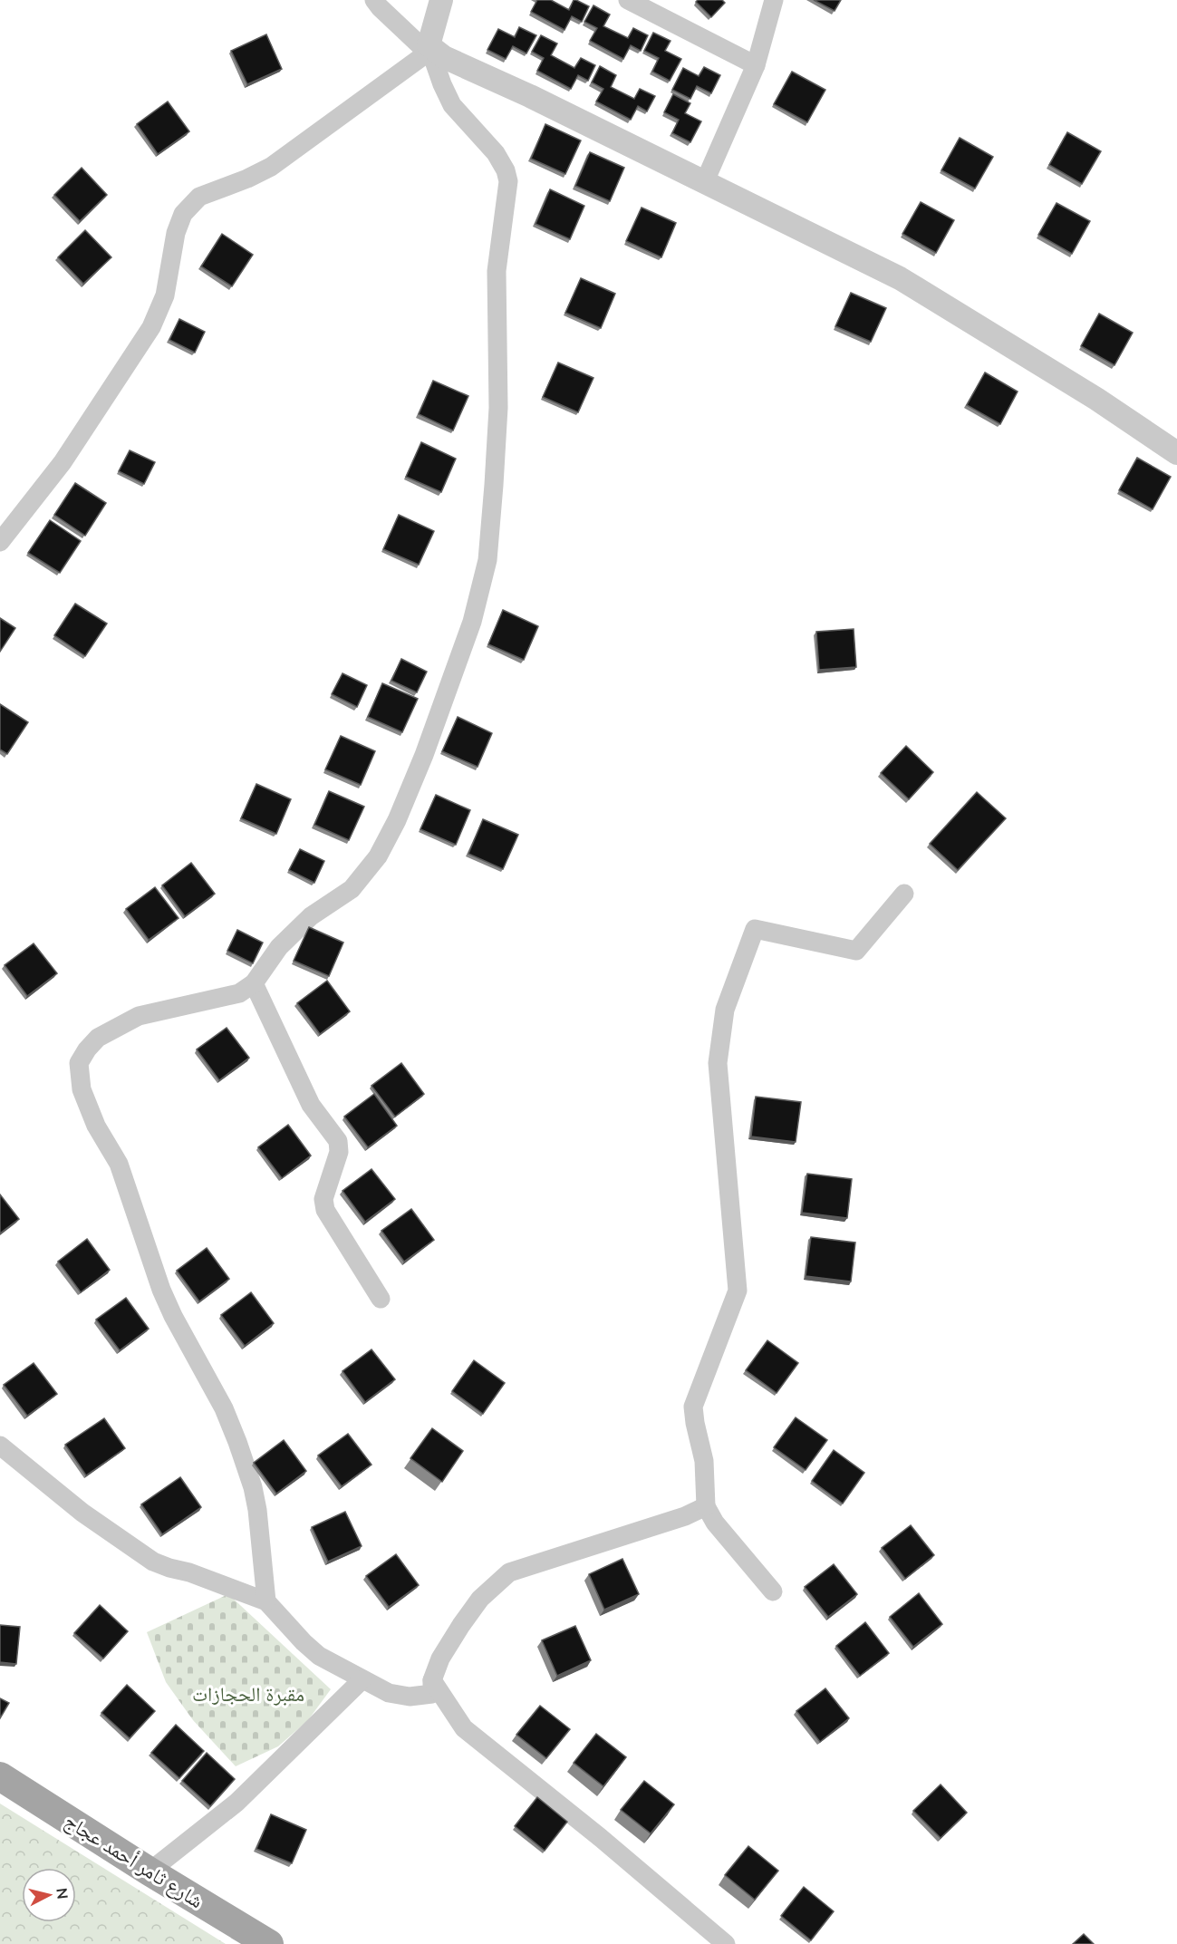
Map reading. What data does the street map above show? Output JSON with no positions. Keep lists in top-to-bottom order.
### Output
{
  "streets": {
    "main road": ["شارع ثامر أحمد عجاج"]
  },
  "parks": ["مقبرة الحجازات"],
  "north": "right"
}
